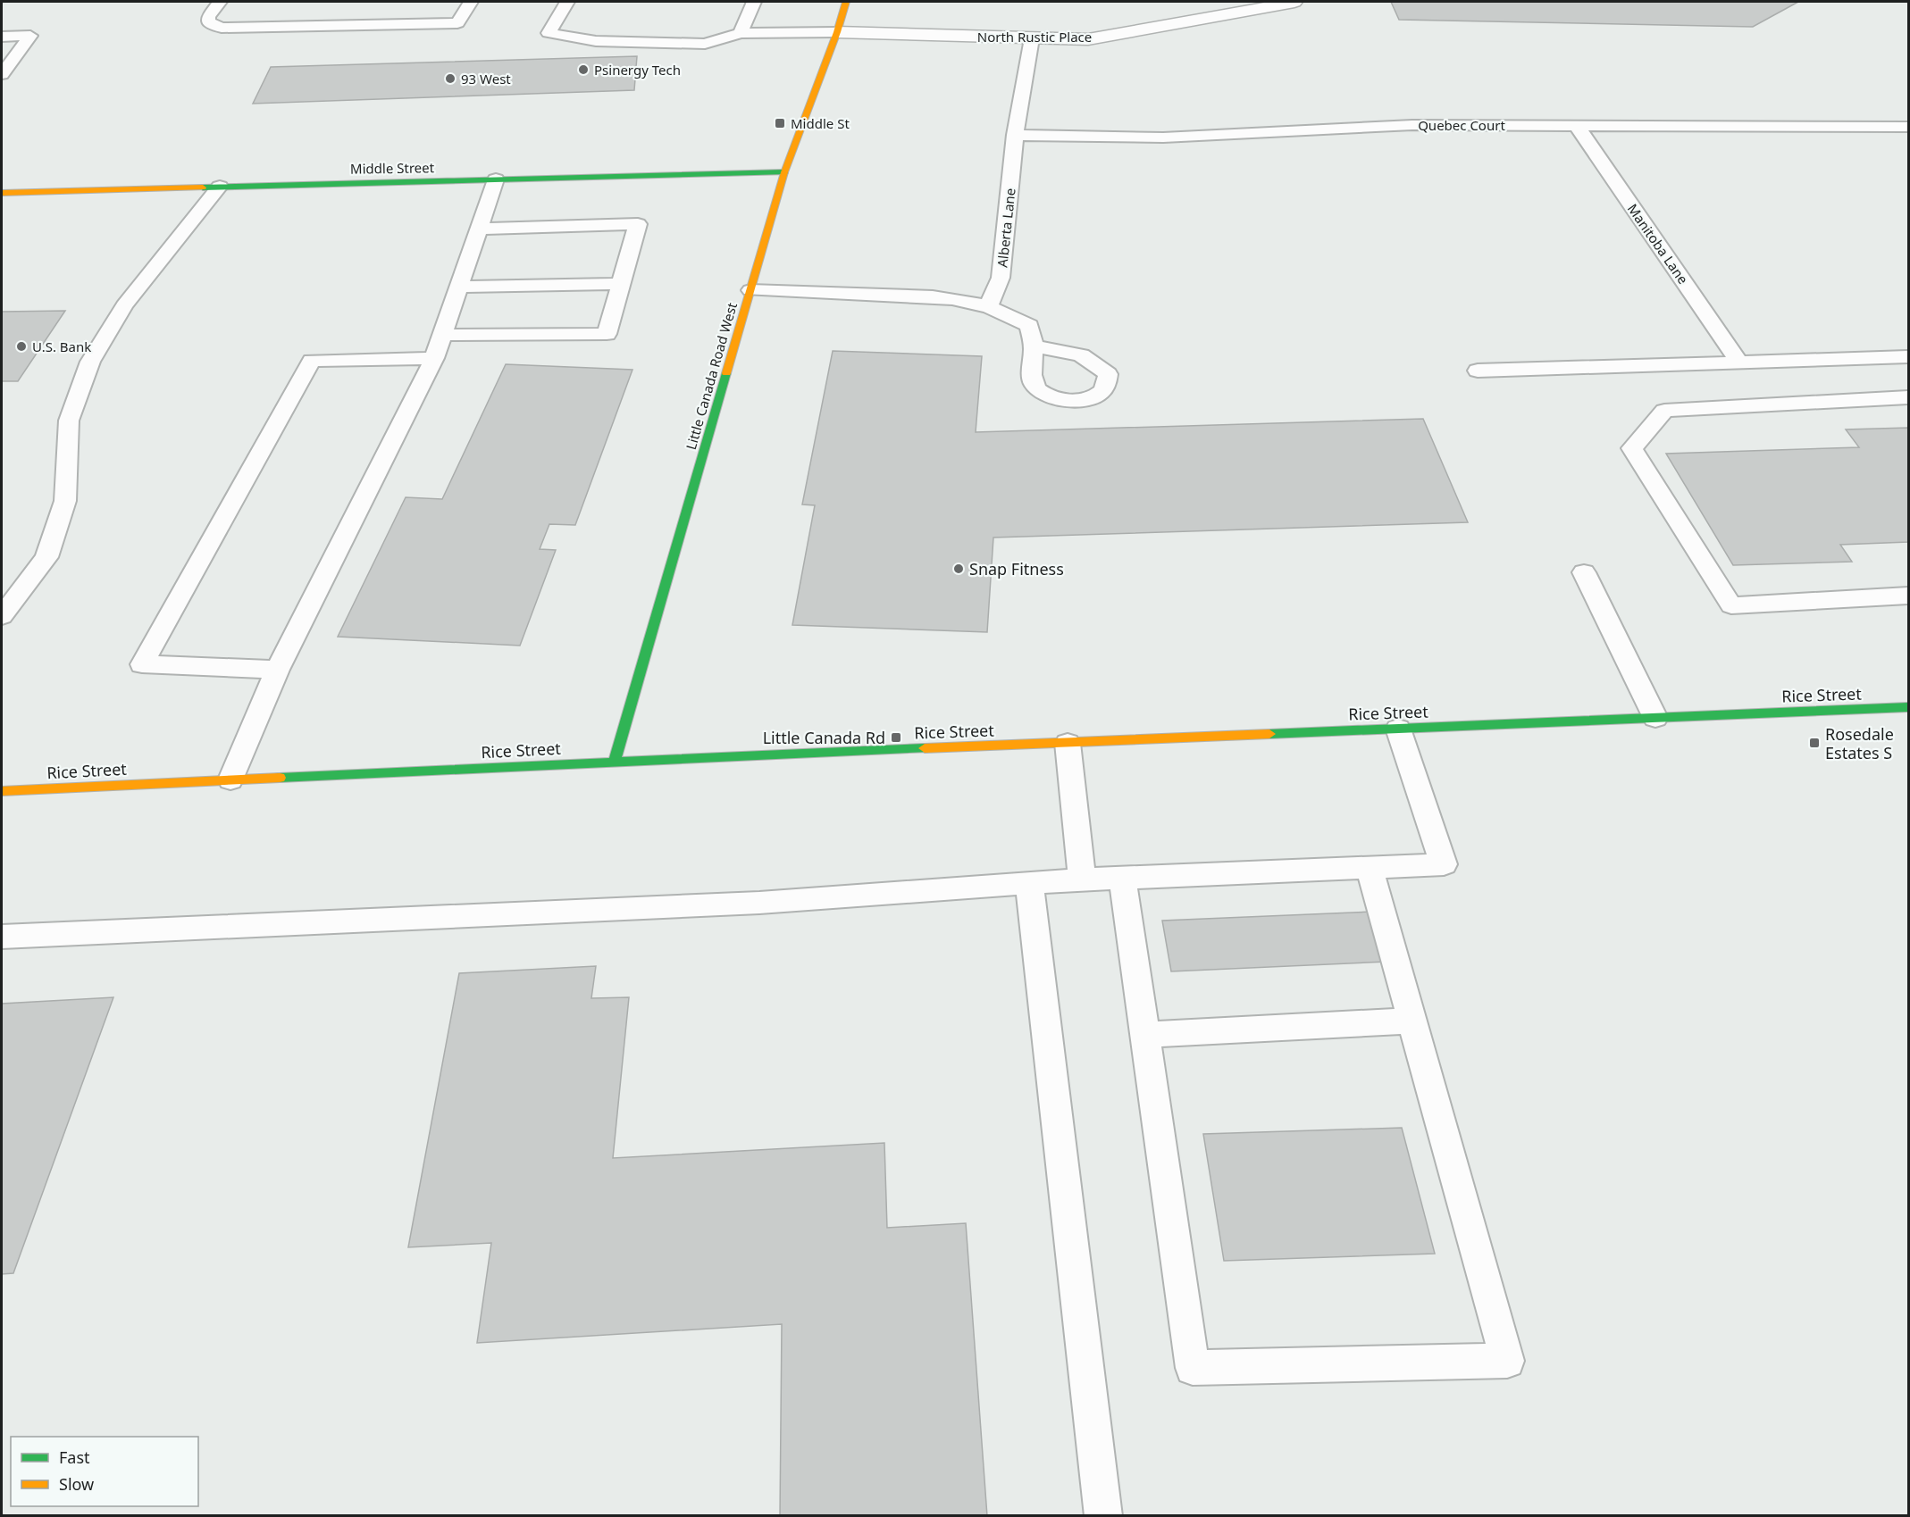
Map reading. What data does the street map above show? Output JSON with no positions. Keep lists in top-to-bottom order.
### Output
{
  "streets": {
    "street": [
      "North Rustic Place",
      "Middle Street",
      "Little Canada Road West",
      "Rice Street"
    ],
    "lane": ["Quebec Court", "Alberta Lane", "Manitoba Lane"]
  },
  "crossings": [
    ["North Rustic Place", "Alberta Lane"],
    ["North Rustic Place", "Little Canada Road West"],
    ["Quebec Court", "Alberta Lane"],
    ["Quebec Court", "Manitoba Lane"],
    ["Middle Street", "Little Canada Road West"],
    ["Little Canada Road West", "Rice Street"]
  ],
  "places": {
    "other": [
      "Psinergy Tech",
      "93 West",
      "U.S. Bank",
      "Snap Fitness"
    ],
    "transit": ["Middle St", "Little Canada Rd", "Rosedale Estates S"]
  },
  "legend": ["Fast", "Slow"]
}
